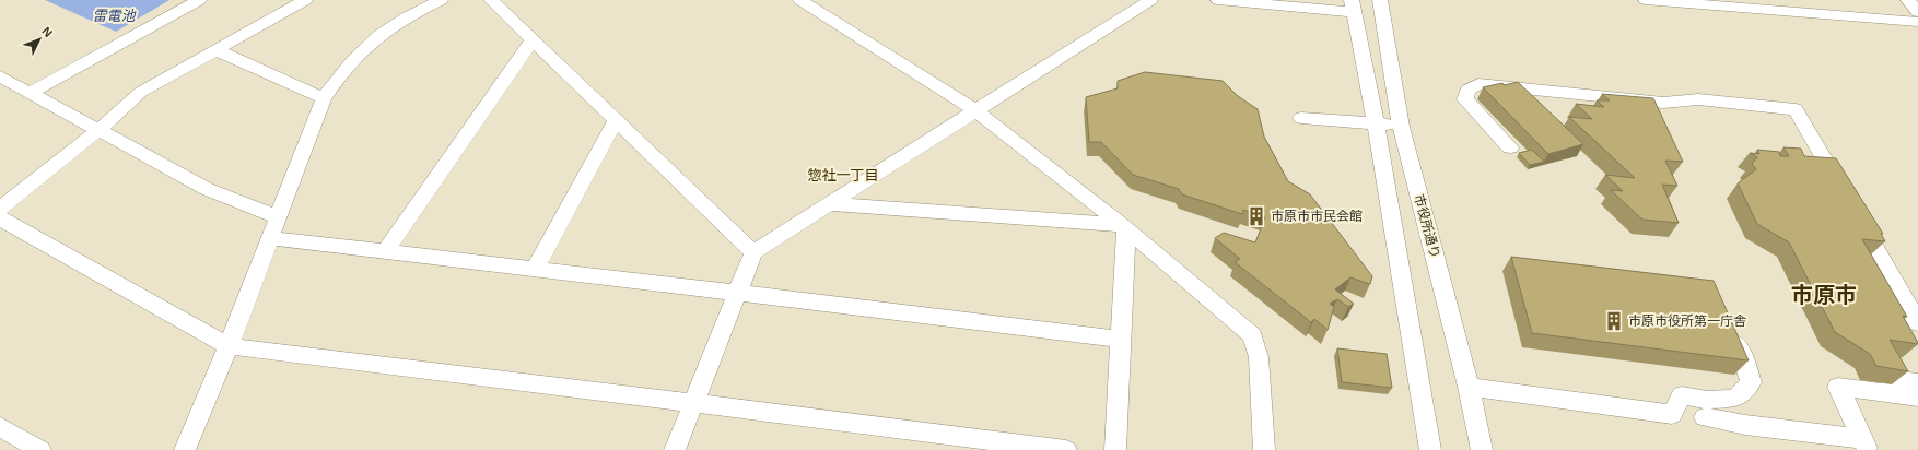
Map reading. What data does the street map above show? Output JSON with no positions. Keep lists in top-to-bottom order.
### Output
{
  "streets": {
    "street": ["市役所通り"]
  },
  "districts": ["惣社一丁目", "市原市"],
  "water": ["雷電池"],
  "places": {
    "building": ["市原市市民会館", "市原市役所第一庁舎"]
  },
  "north": "top right"
}
